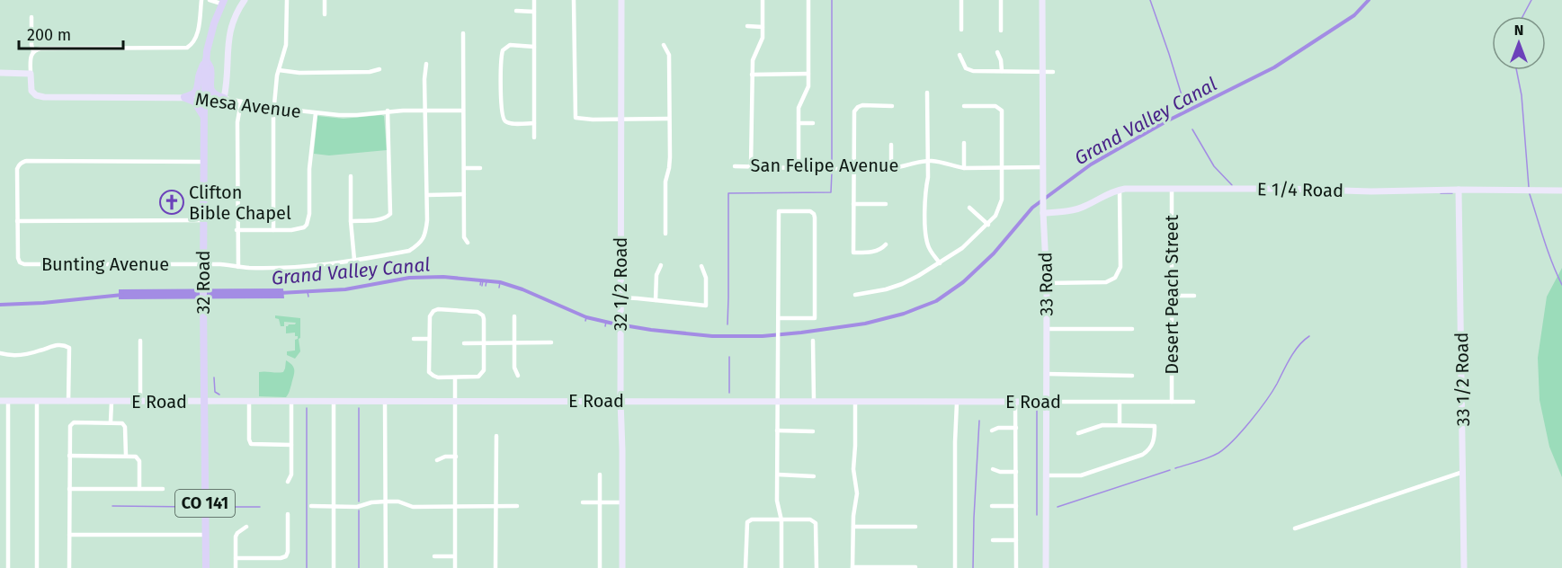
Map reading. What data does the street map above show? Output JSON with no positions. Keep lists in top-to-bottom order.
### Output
{
  "streets": {
    "main road": ["32 Road", "CO 141"],
    "street": [
      "Mesa Avenue",
      "San Felipe Avenue",
      "E 1/4 Road",
      "Bunting Avenue",
      "32 1/2 Road",
      "33 Road",
      "Desert Peach Street",
      "33 1/2 Road",
      "E Road"
    ]
  },
  "crossings": [
    ["Mesa Avenue", "32 Road"],
    ["San Felipe Avenue", "33 Road"],
    ["E 1/4 Road", "33 Road"],
    ["E 1/4 Road", "Desert Peach Street"],
    ["E 1/4 Road", "33 1/2 Road"],
    ["Bunting Avenue", "32 Road"],
    ["32 Road", "E Road"],
    ["32 1/2 Road", "E Road"],
    ["33 Road", "E Road"],
    ["Desert Peach Street", "E Road"]
  ],
  "water": ["Grand Valley Canal"],
  "places": {
    "church": ["Clifton Bible Chapel"]
  },
  "scale_bar": "200 m",
  "north": "top"
}
